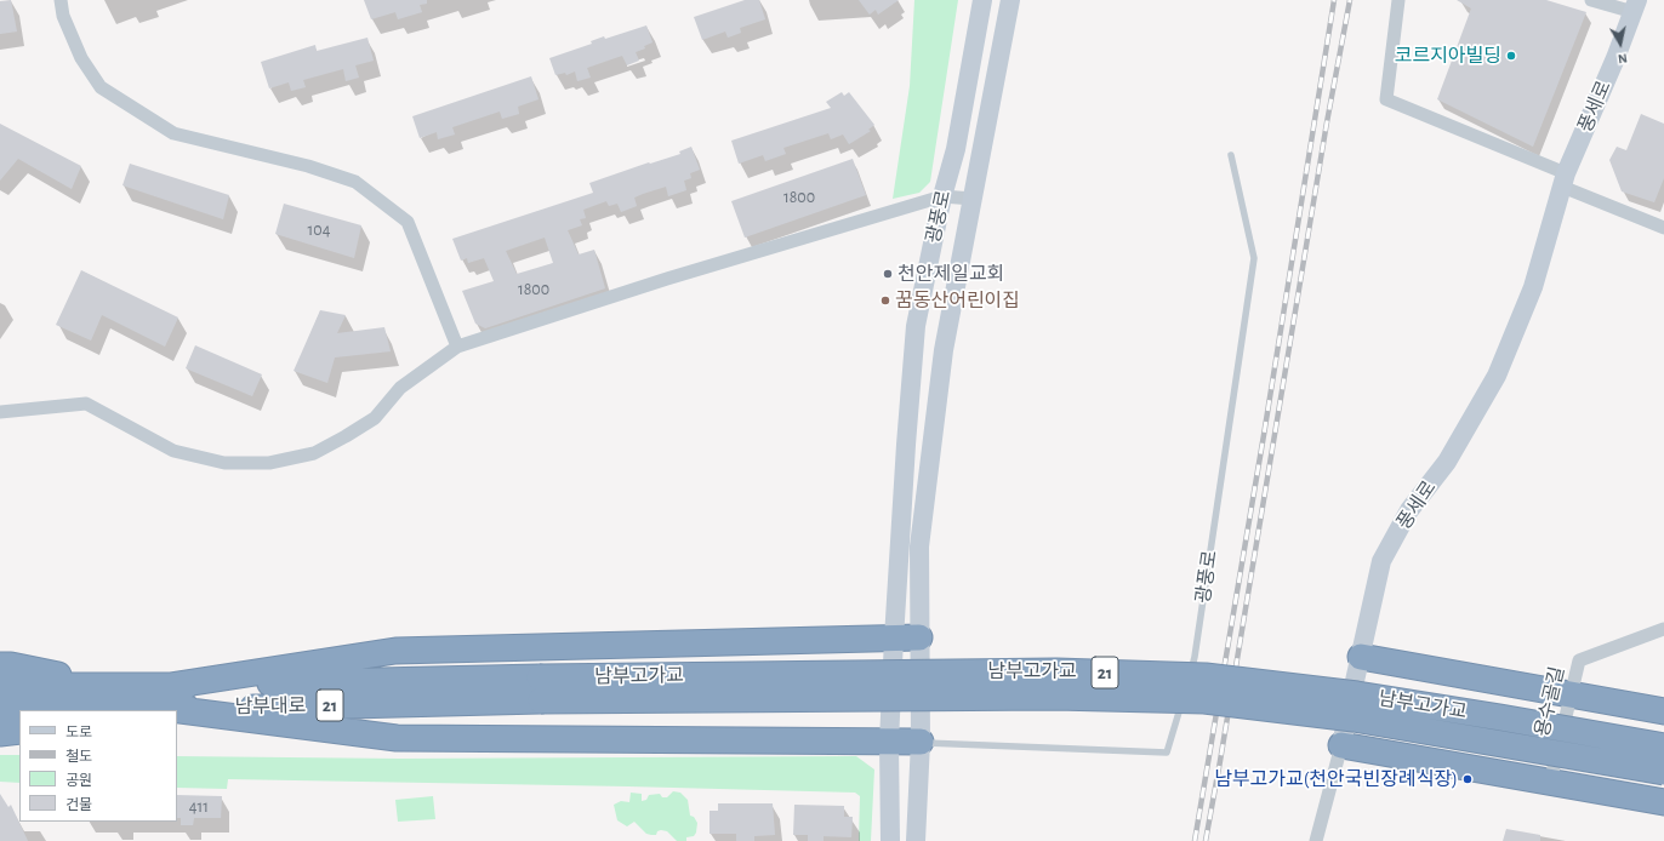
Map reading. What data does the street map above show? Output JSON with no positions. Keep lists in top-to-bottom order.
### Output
{
  "streets": {
    "highway": ["남부고가교", "21", "남부대로"],
    "main road": ["풍세로", "광풍로"],
    "street": ["용수골길"]
  },
  "crossings": [
    ["남부고가교", "남부대로"]
  ],
  "places": [
    "코르지아빌딩",
    "천안제일교회",
    "꿈동산어린이집",
    "남부고가교(천안국빈장례식장)"
  ],
  "house_numbers": [
    "1800",
    "104",
    "1800",
    "411"
  ],
  "legend": [
    "도로",
    "철도",
    "공원",
    "건물"
  ],
  "north": "bottom"
}
